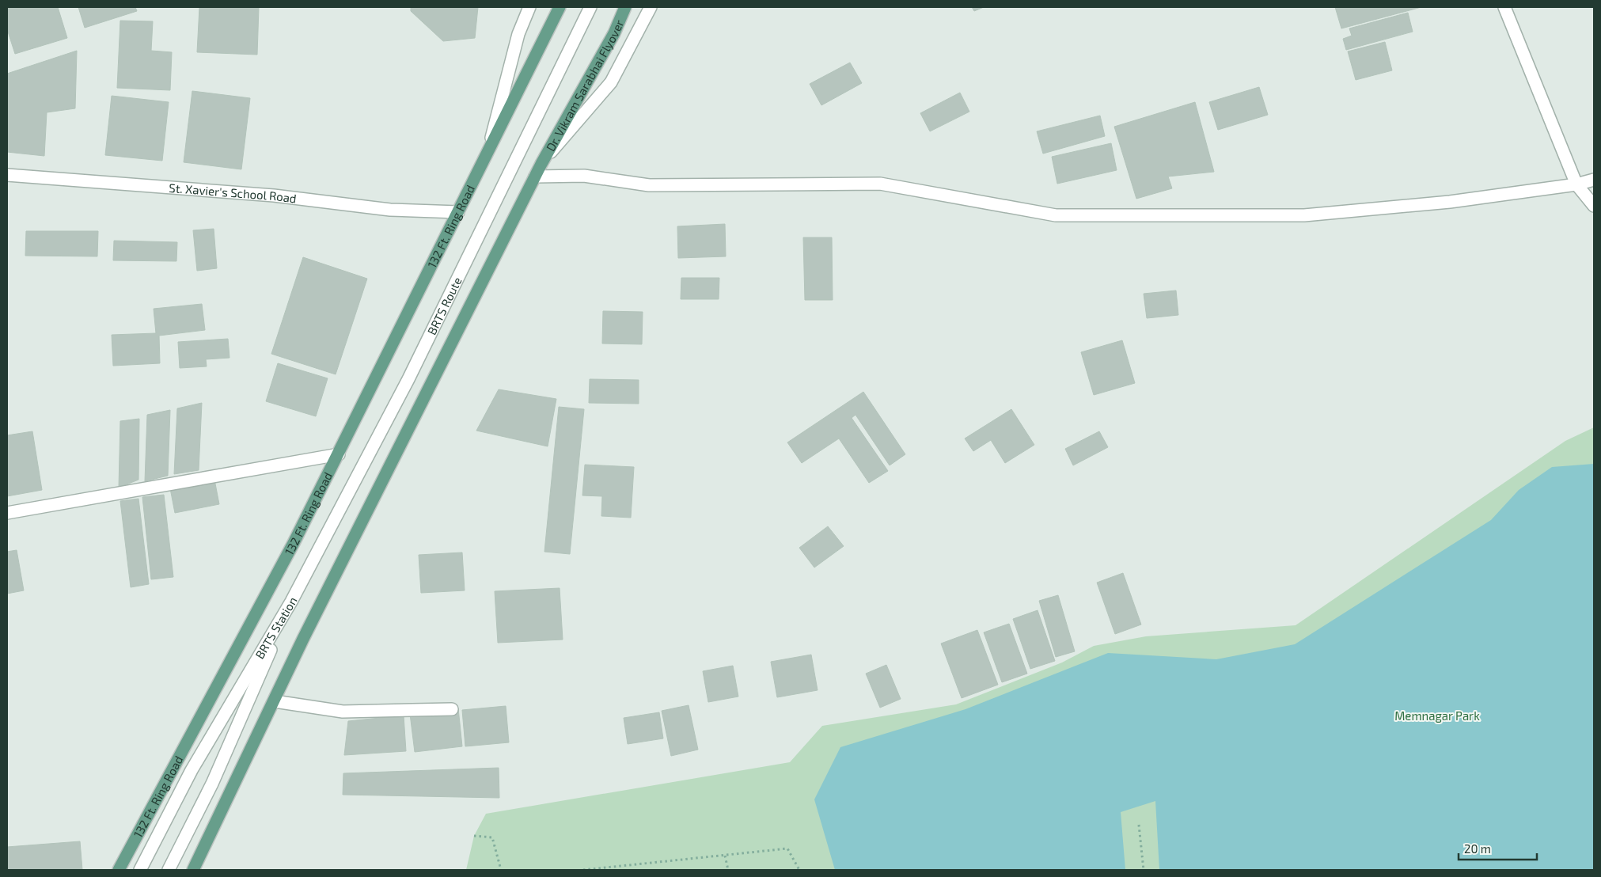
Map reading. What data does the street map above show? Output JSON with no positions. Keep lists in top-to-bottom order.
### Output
{
  "streets": {
    "main road": ["Dr. Vikram Sarabhai Flyover", "132 Ft. Ring Road"],
    "street": ["St. Xavier's School Road", "BRTS Route", "BRTS Station"]
  },
  "crossings": [
    ["St. Xavier's School Road", "132 Ft. Ring Road"],
    ["BRTS Route", "BRTS Station"]
  ],
  "parks": ["Memnagar Park"],
  "scale_bar": "20 m"
}
